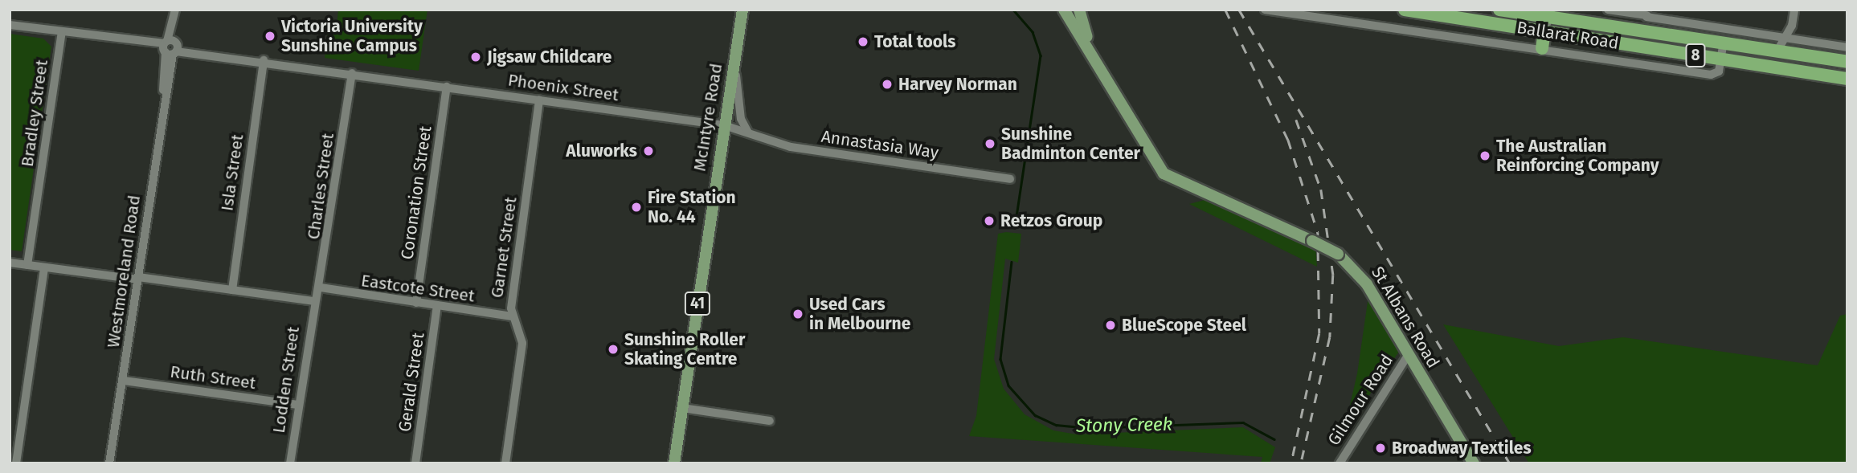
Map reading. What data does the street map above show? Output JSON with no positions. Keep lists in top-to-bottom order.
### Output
{
  "streets": {
    "highway": ["Ballarat Road", "8"],
    "main road": ["McIntyre Road", "41", "St Albans Road"],
    "street": [
      "Phoenix Street",
      "Bradley Street",
      "Annastasia Way",
      "Isla Street",
      "Charles Street",
      "Coronation Street",
      "Garnet Street",
      "Westmoreland Road",
      "Eastcote Street",
      "Ruth Street",
      "Lodden Street",
      "Gerald Street",
      "Gilmour Road"
    ]
  },
  "crossings": [
    ["Phoenix Street", "Bradley Street"],
    ["Phoenix Street", "McIntyre Road"],
    ["Phoenix Street", "Annastasia Way"],
    ["Phoenix Street", "Isla Street"],
    ["Phoenix Street", "Charles Street"],
    ["Phoenix Street", "Coronation Street"],
    ["Phoenix Street", "Garnet Street"],
    ["Phoenix Street", "Westmoreland Road"],
    ["McIntyre Road", "Annastasia Way"],
    ["Charles Street", "Eastcote Street"],
    ["Charles Street", "Lodden Street"],
    ["Coronation Street", "Eastcote Street"],
    ["Garnet Street", "Eastcote Street"],
    ["Westmoreland Road", "Ruth Street"],
    ["Eastcote Street", "Gerald Street"],
    ["St Albans Road", "Gilmour Road"],
    ["Ruth Street", "Lodden Street"]
  ],
  "water": ["Stony Creek"],
  "places": [
    "Victoria University Sunshine Campus",
    "Total tools",
    "Jigsaw Childcare",
    "Harvey Norman",
    "Sunshine Badminton Center",
    "Aluworks",
    "The Australian Reinforcing Company",
    "Fire Station No. 44",
    "Retzos Group",
    "Used Cars in Melbourne",
    "BlueScope Steel",
    "Sunshine Roller Skating Centre",
    "Broadway Textiles"
  ]
}
